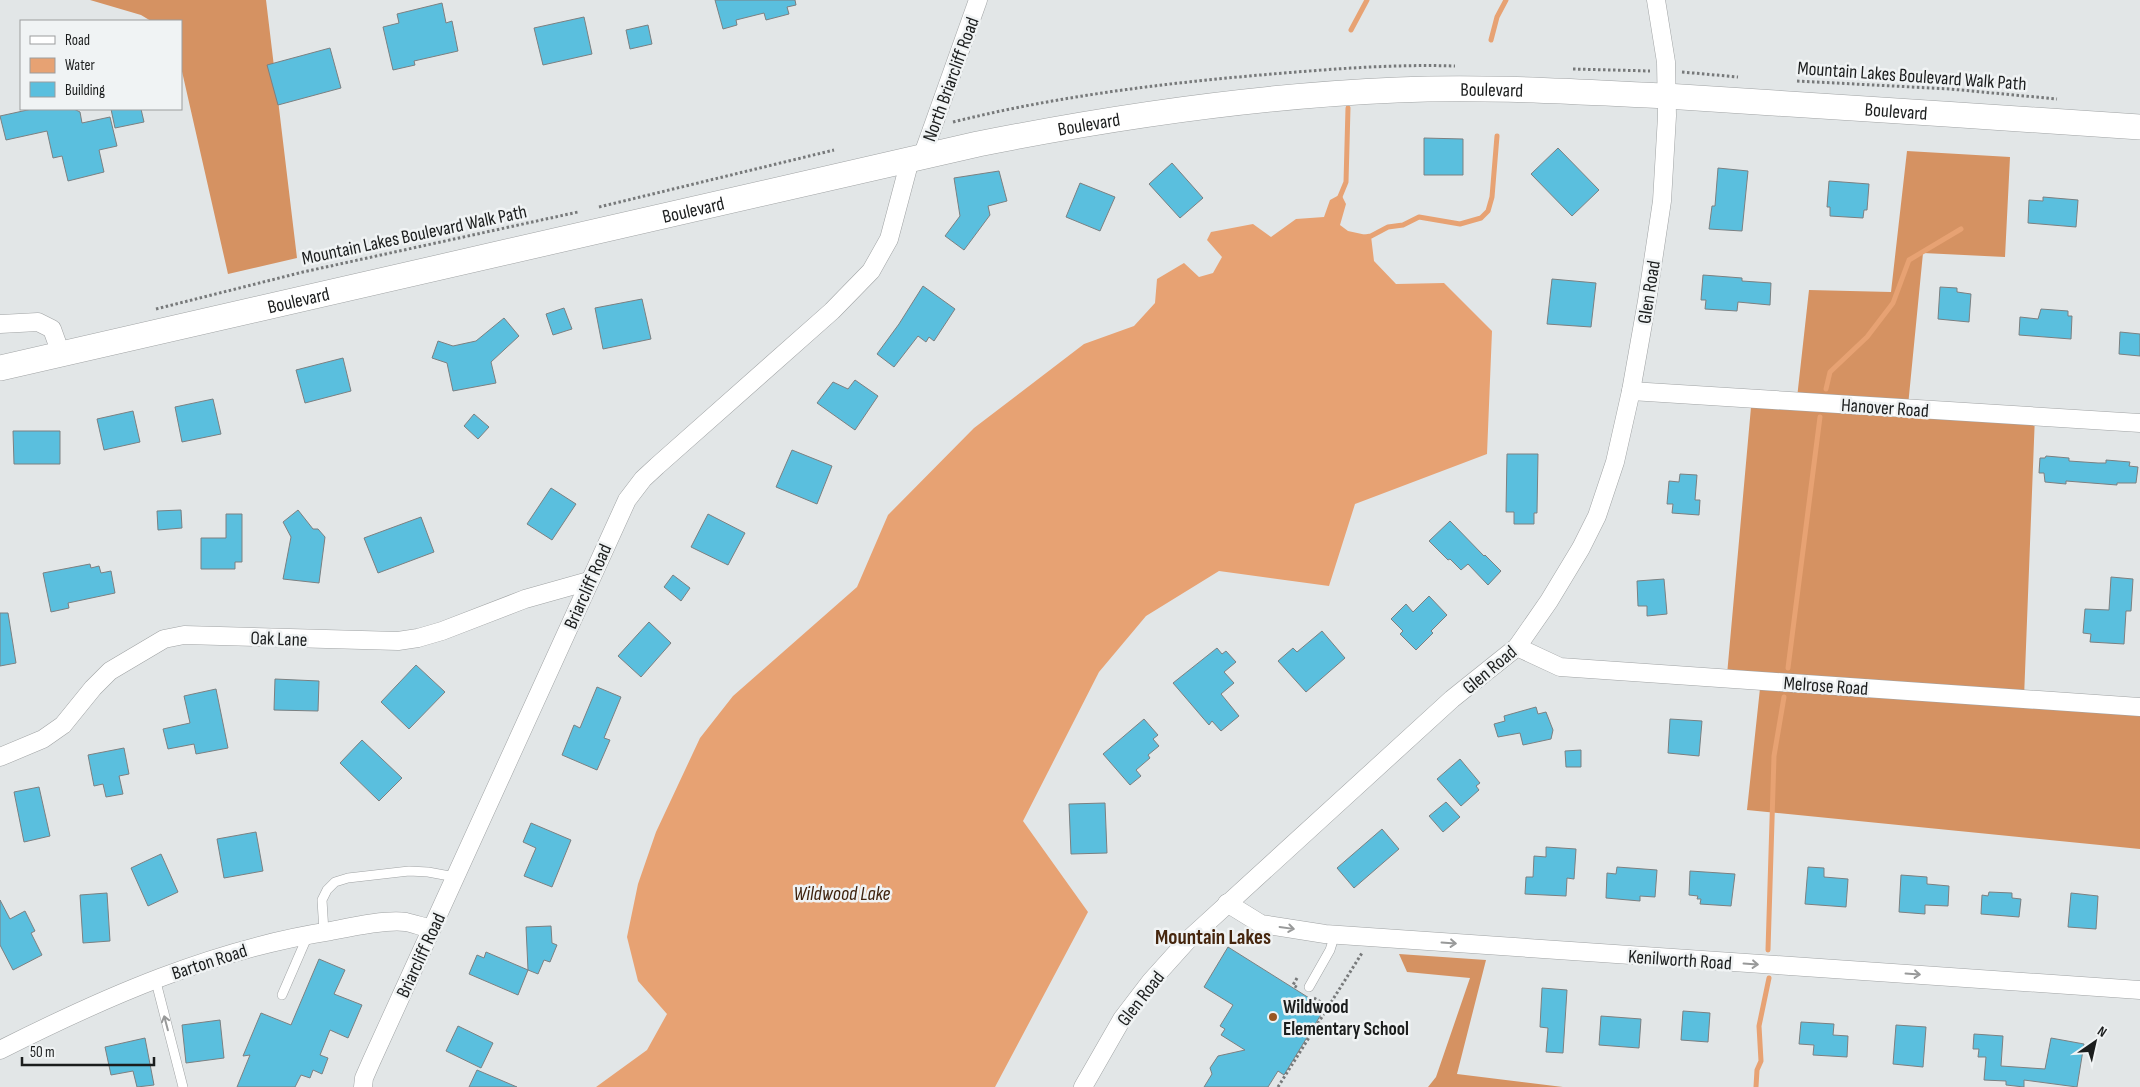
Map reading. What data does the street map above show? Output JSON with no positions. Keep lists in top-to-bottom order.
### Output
{
  "streets": {
    "main road": ["Boulevard"],
    "street": [
      "North Briarcliff Road",
      "Glen Road",
      "Hanover Road",
      "Briarcliff Road",
      "Oak Lane",
      "Melrose Road",
      "Kenilworth Road",
      "Barton Road"
    ],
    "path": ["Mountain Lakes Boulevard Walk Path"]
  },
  "crossings": [
    ["North Briarcliff Road", "Boulevard"],
    ["North Briarcliff Road", "Briarcliff Road"],
    ["Boulevard", "Glen Road"],
    ["Boulevard", "Briarcliff Road"],
    ["Glen Road", "Hanover Road"],
    ["Glen Road", "Melrose Road"],
    ["Glen Road", "Kenilworth Road"],
    ["Briarcliff Road", "Oak Lane"],
    ["Briarcliff Road", "Barton Road"]
  ],
  "one_way": ["Kenilworth Road"],
  "districts": ["Mountain Lakes"],
  "water": ["Wildwood Lake"],
  "places": ["Wildwood Elementary School"],
  "legend": ["Road", "Water", "Building"],
  "scale_bar": "50 m",
  "north": "top right"
}
